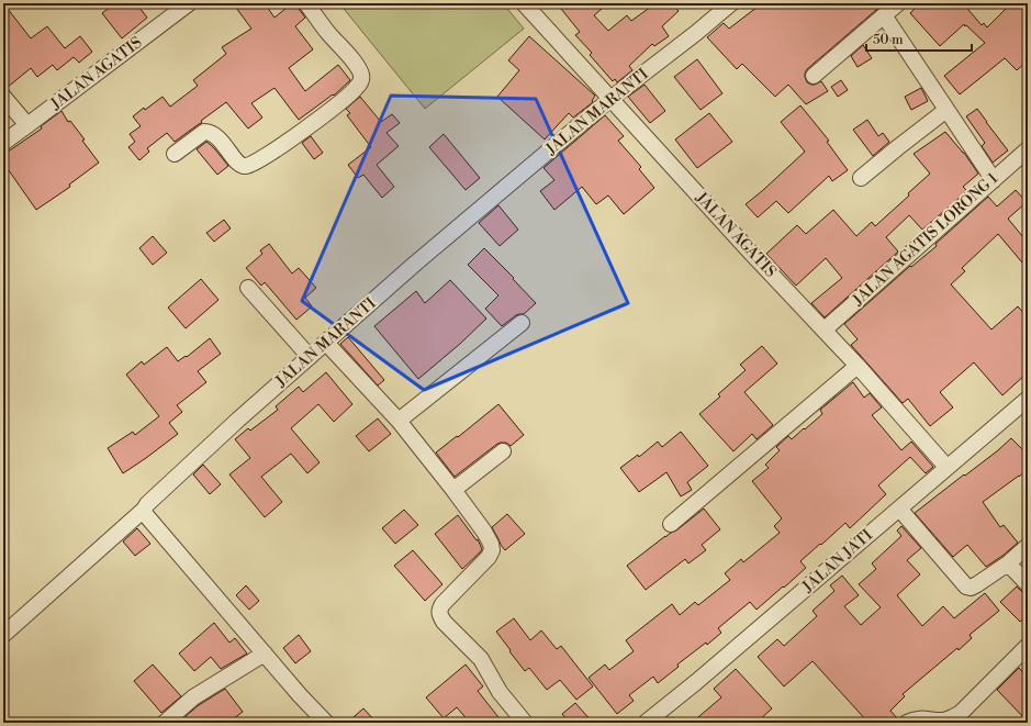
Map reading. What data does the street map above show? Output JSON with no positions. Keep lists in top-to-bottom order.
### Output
{
  "streets": {
    "street": [
      "JALAN AGATIS",
      "JALAN MARANTI",
      "JALAN AGATIS LORONG 1",
      "JALAN JATI"
    ]
  },
  "crossings": [
    ["JALAN AGATIS", "JALAN MARANTI"],
    ["JALAN AGATIS", "JALAN AGATIS LORONG 1"],
    ["JALAN AGATIS", "JALAN JATI"]
  ],
  "scale_bar": "50 m"
}
